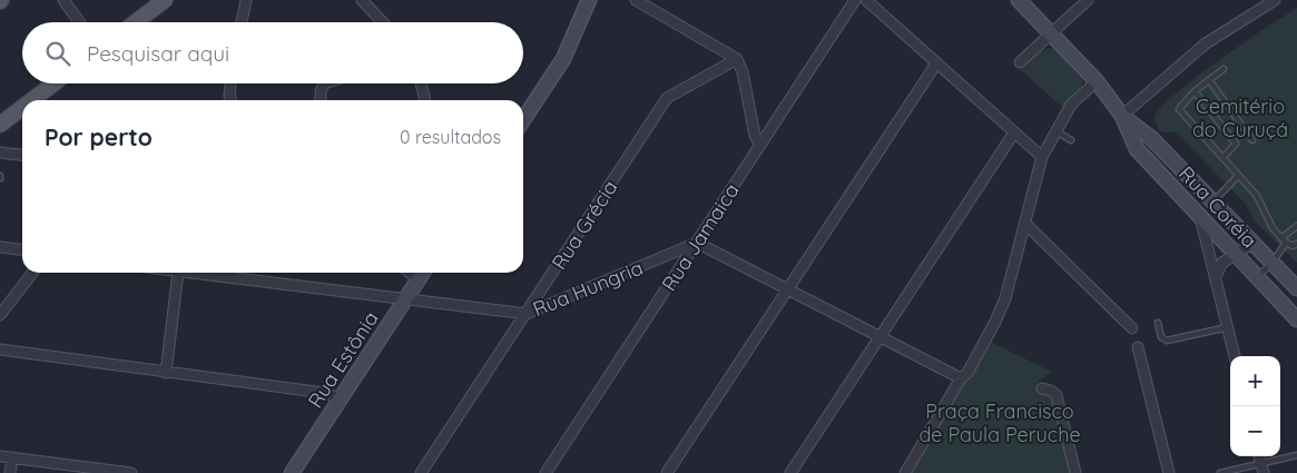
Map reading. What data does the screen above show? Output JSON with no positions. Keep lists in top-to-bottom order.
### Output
{
  "streets": {
    "street": [
      "Rua Coréia",
      "Rua Grécia",
      "Rua Jamaica",
      "Rua Hungria",
      "Rua Estônia"
    ]
  },
  "crossings": [
    ["Rua Grécia", "Rua Hungria"],
    ["Rua Jamaica", "Rua Hungria"],
    ["Rua Hungria", "Rua Estônia"]
  ],
  "parks": ["Cemitério do Curuçá", "Praça Francisco de Paula Peruche"],
  "page": {
    "search": "Pesquisar aqui",
    "heading": ["Por perto", "0 resultados"],
    "map_buttons": ["+", "−"]
  }
}
